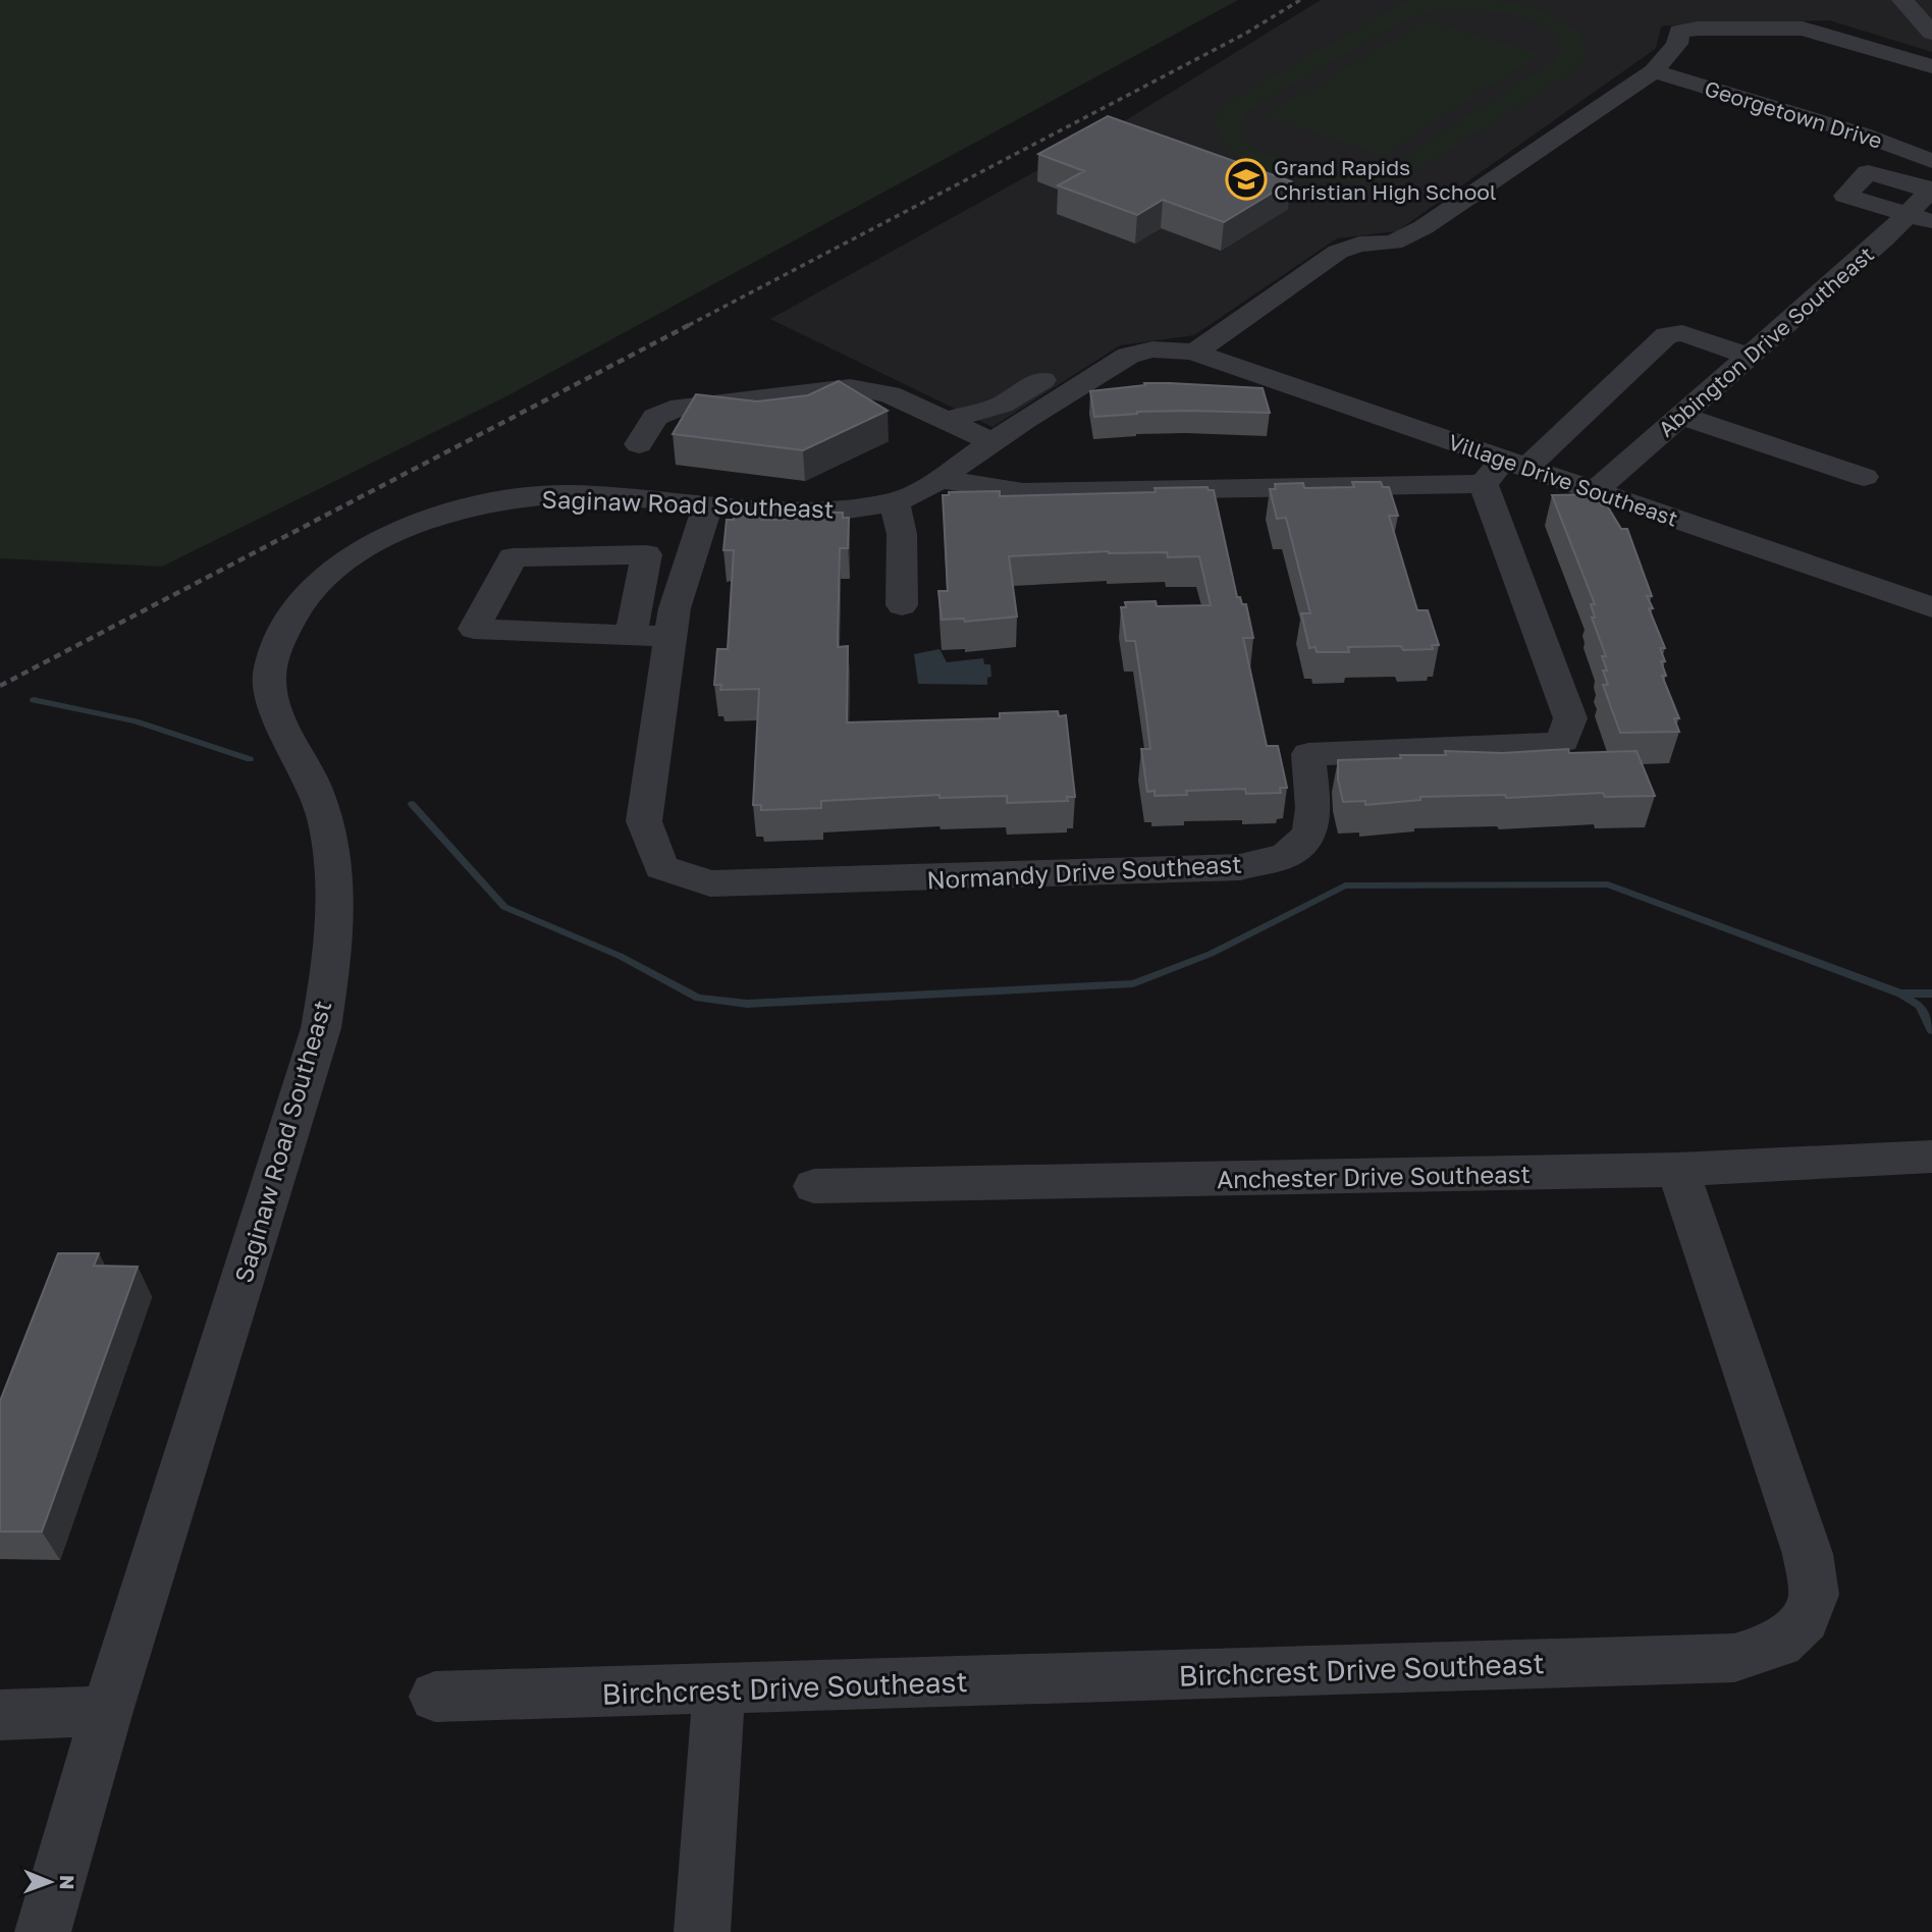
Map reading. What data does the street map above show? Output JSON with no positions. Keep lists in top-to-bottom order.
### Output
{
  "streets": {
    "street": [
      "Georgetown Drive",
      "Abbington Drive Southeast",
      "Village Drive Southeast",
      "Saginaw Road Southeast",
      "Normandy Drive Southeast",
      "Anchester Drive Southeast",
      "Birchcrest Drive Southeast"
    ]
  },
  "crossings": [
    ["Georgetown Drive", "Village Drive Southeast"],
    ["Abbington Drive Southeast", "Village Drive Southeast"],
    ["Village Drive Southeast", "Saginaw Road Southeast"],
    ["Village Drive Southeast", "Normandy Drive Southeast"],
    ["Saginaw Road Southeast", "Normandy Drive Southeast"],
    ["Anchester Drive Southeast", "Birchcrest Drive Southeast"]
  ],
  "places": {
    "school or university": ["Grand Rapids Christian High School"]
  },
  "north": "right"
}
